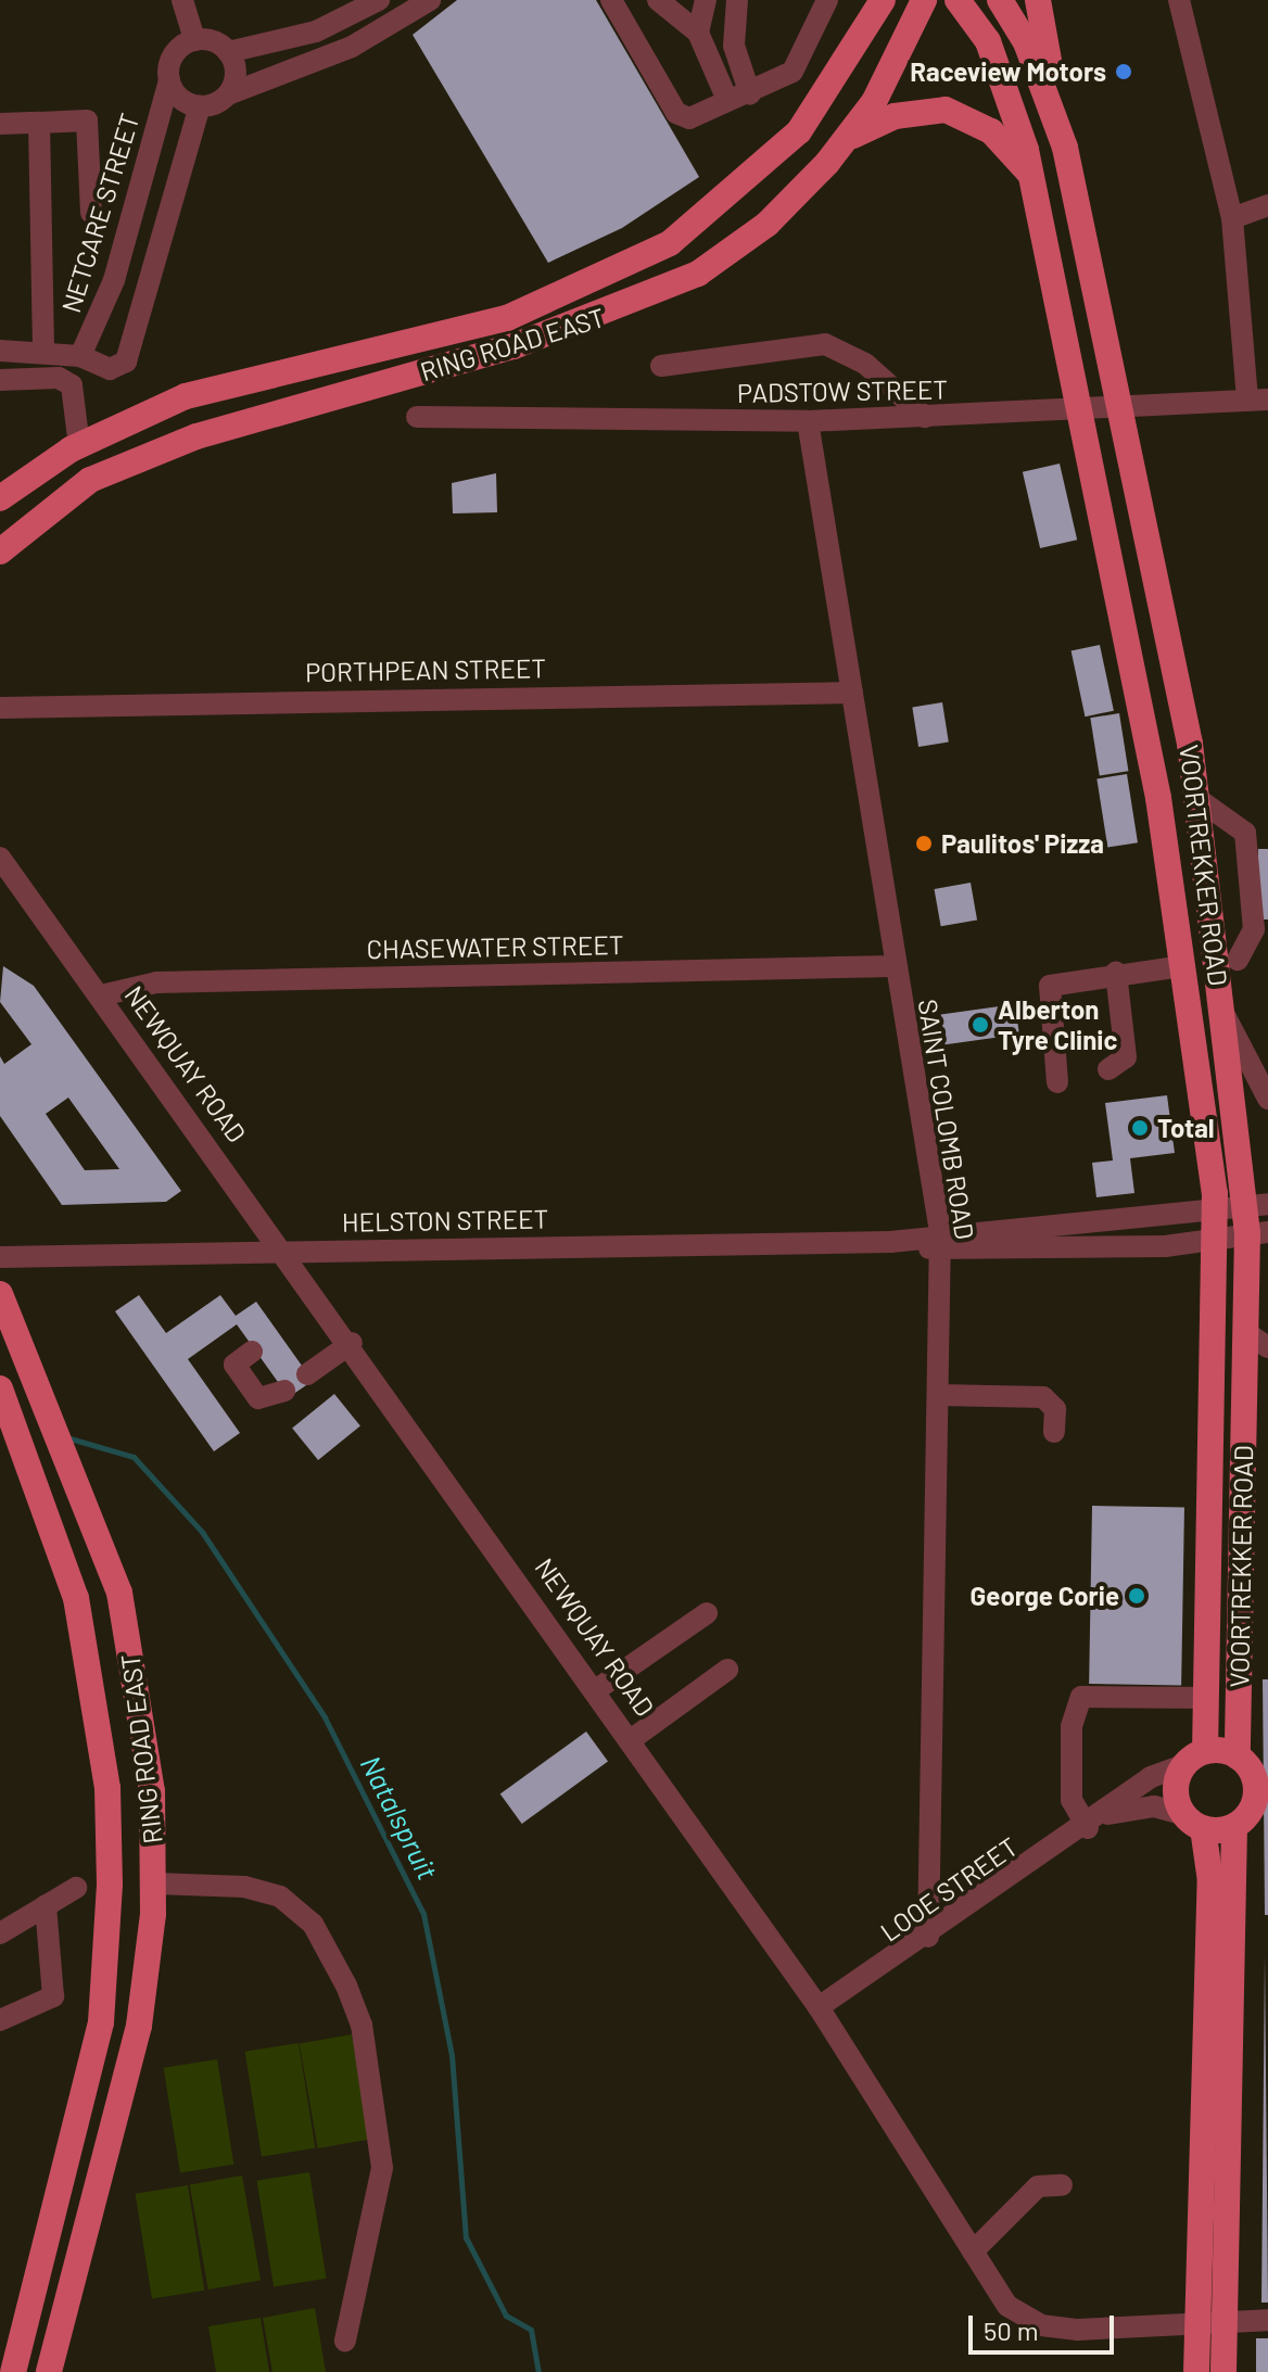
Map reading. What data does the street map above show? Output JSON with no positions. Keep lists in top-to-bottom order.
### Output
{
  "streets": {
    "main road": ["RING ROAD EAST", "VOORTREKKER ROAD"],
    "street": [
      "NETCARE STREET",
      "PADSTOW STREET",
      "PORTHPEAN STREET",
      "CHASEWATER STREET",
      "NEWQUAY ROAD",
      "SAINT COLOMB ROAD",
      "HELSTON STREET",
      "LOOE STREET"
    ]
  },
  "crossings": [
    ["PADSTOW STREET", "VOORTREKKER ROAD"],
    ["PADSTOW STREET", "SAINT COLOMB ROAD"],
    ["PORTHPEAN STREET", "SAINT COLOMB ROAD"],
    ["VOORTREKKER ROAD", "NEWQUAY ROAD"],
    ["VOORTREKKER ROAD", "HELSTON STREET"],
    ["VOORTREKKER ROAD", "LOOE STREET"],
    ["CHASEWATER STREET", "NEWQUAY ROAD"],
    ["CHASEWATER STREET", "SAINT COLOMB ROAD"],
    ["NEWQUAY ROAD", "HELSTON STREET"],
    ["NEWQUAY ROAD", "LOOE STREET"],
    ["SAINT COLOMB ROAD", "HELSTON STREET"],
    ["SAINT COLOMB ROAD", "LOOE STREET"]
  ],
  "water": ["Natalspruit"],
  "places": [
    "Raceview Motors",
    "Paulitos' Pizza",
    "Alberton Tyre Clinic",
    "Total",
    "George Corie"
  ],
  "scale_bar": "50 m"
}
